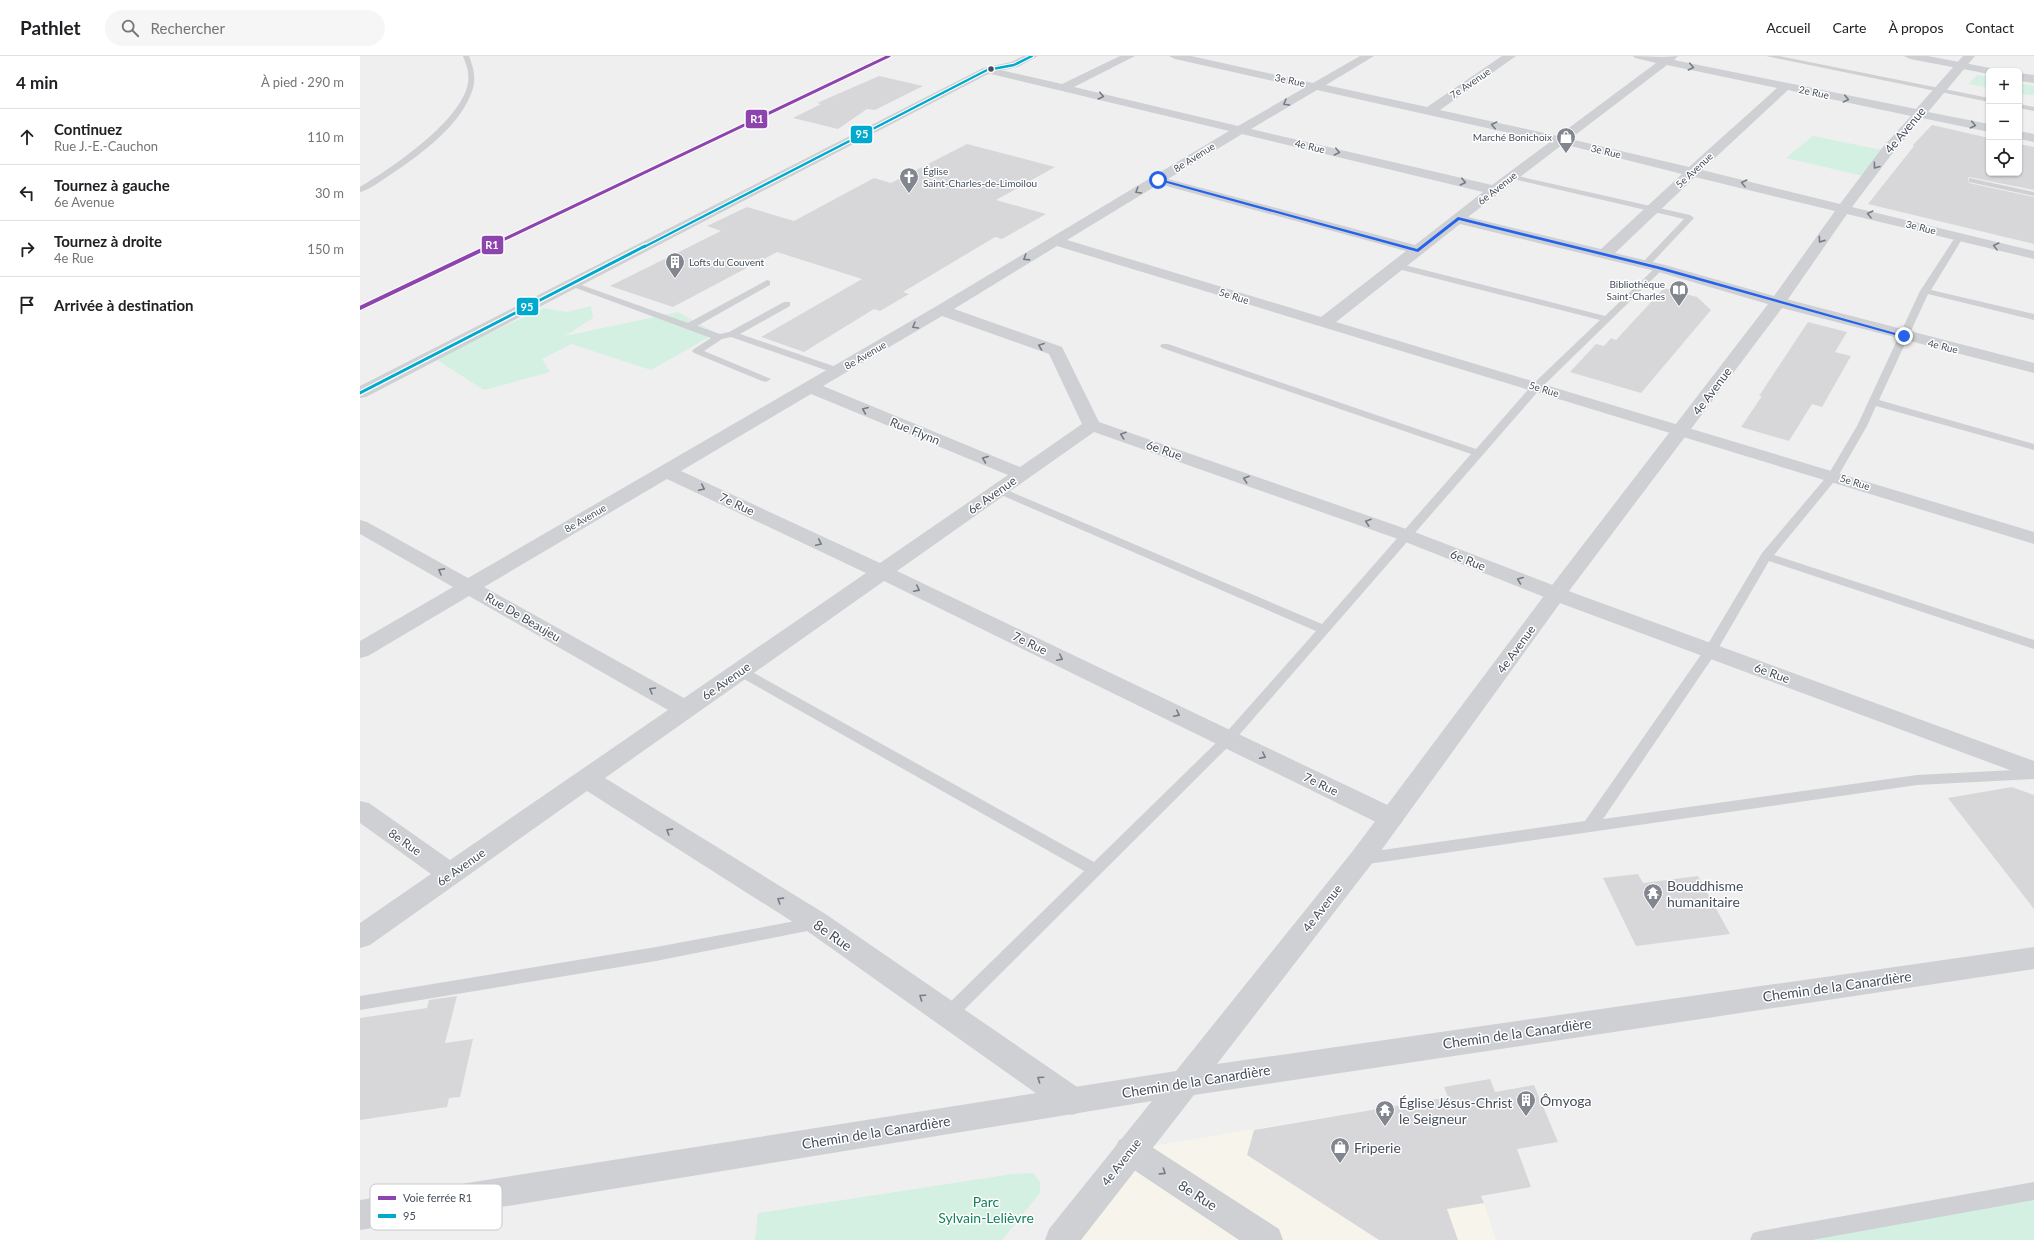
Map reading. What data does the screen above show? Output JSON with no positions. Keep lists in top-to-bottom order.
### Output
{
  "streets": {
    "main road": ["4e Avenue", "4e Rue", "Chemin de la Canardière"],
    "street": [
      "3e Rue",
      "7e Avenue",
      "2e Rue",
      "8e Avenue",
      "5e Avenue",
      "6e Avenue",
      "5e Rue",
      "Rue Flynn",
      "6e Rue",
      "7e Rue",
      "Rue De Beaujeu",
      "8e Rue"
    ]
  },
  "crossings": [
    ["3e Rue", "7e Avenue"],
    ["3e Rue", "4e Avenue"],
    ["3e Rue", "8e Avenue"],
    ["3e Rue", "5e Avenue"],
    ["3e Rue", "6e Avenue"],
    ["2e Rue", "4e Avenue"],
    ["2e Rue", "5e Avenue"],
    ["2e Rue", "6e Avenue"],
    ["4e Avenue", "4e Rue"],
    ["4e Avenue", "5e Rue"],
    ["4e Avenue", "6e Rue"],
    ["4e Avenue", "7e Rue"],
    ["4e Avenue", "8e Rue"],
    ["4e Avenue", "Chemin de la Canardière"],
    ["4e Rue", "8e Avenue"],
    ["4e Rue", "5e Avenue"],
    ["4e Rue", "6e Avenue"],
    ["8e Avenue", "5e Rue"],
    ["8e Avenue", "Rue Flynn"],
    ["8e Avenue", "7e Rue"],
    ["8e Avenue", "Rue De Beaujeu"],
    ["6e Avenue", "5e Rue"],
    ["6e Avenue", "Rue Flynn"],
    ["6e Avenue", "6e Rue"],
    ["6e Avenue", "7e Rue"],
    ["6e Avenue", "Rue De Beaujeu"],
    ["6e Avenue", "8e Rue"],
    ["8e Rue", "Chemin de la Canardière"]
  ],
  "one_way": [
    "3e Rue",
    "2e Rue",
    "8e Avenue",
    "Rue Flynn",
    "6e Rue",
    "7e Rue",
    "Rue De Beaujeu"
  ],
  "parks": ["Parc Sylvain-Lelièvre"],
  "places": {
    "shop": ["Marché Bonichoix", "Friperie"],
    "church": ["Église Saint-Charles-de-Limoilou"],
    "building": ["Lofts du Couvent", "Ômyoga"],
    "library": ["Bibliothèque Saint-Charles"],
    "temple": ["Bouddhisme humanitaire", "Église Jésus-Christ le Seigneur"]
  },
  "lines": ["rail line R1", "transit line 95"],
  "legend": ["Voie ferrée R1", "95"],
  "page": {
    "header": "Pathlet",
    "search": "Rechercher",
    "nav": [
      "Accueil",
      "Carte",
      "À propos",
      "Contact"
    ],
    "heading": ["4 min", "À pied · 290 m"],
    "map_buttons": ["+", "−"],
    "list": [
      ["Continuez", "Rue J.-E.-Cauchon", "110 m"],
      ["Tournez à gauche", "6e Avenue", "30 m"],
      ["Tournez à droite", "4e Rue", "150 m"],
      "Arrivée à destination"
    ]
  }
}
